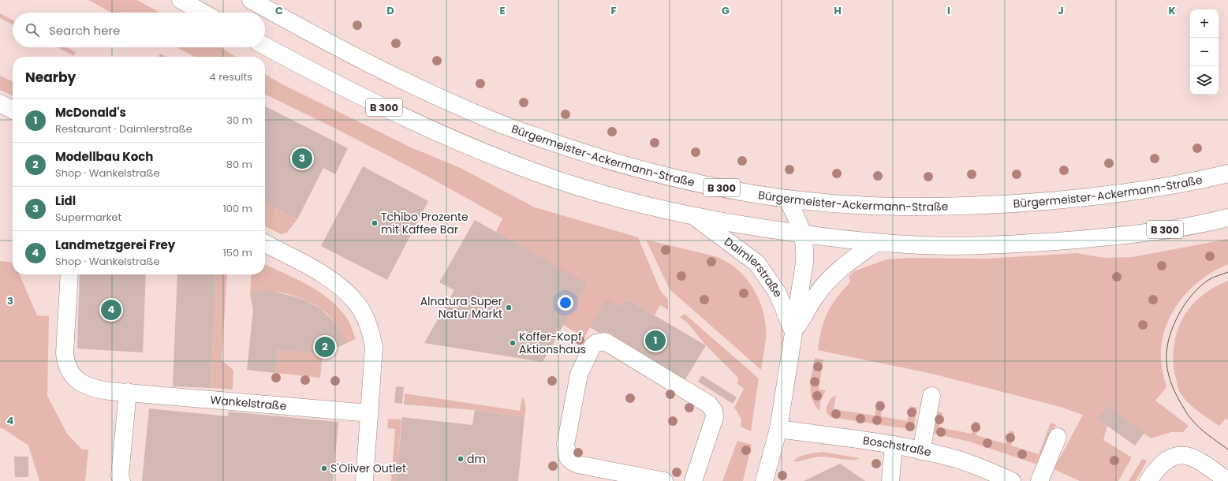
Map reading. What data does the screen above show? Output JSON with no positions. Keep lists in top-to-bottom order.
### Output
{
  "streets": {
    "main road": [
      "B 300",
      "Bürgermeister-Ackermann-Straße",
      "Daimlerstraße",
      "Wankelstraße",
      "Boschstraße"
    ]
  },
  "crossings": [
    ["B 300", "Daimlerstraße"]
  ],
  "places": [
    "Tchibo Prozente mit Kaffee Bar",
    "Alnatura Super Natur Markt",
    "Koffer-Kopf Aktionshaus",
    "dm",
    "S'Oliver Outlet"
  ],
  "page": {
    "map_buttons": ["+", "−"],
    "search": "Search here",
    "heading": ["Nearby", "4 results"],
    "list": [
      {
        "mark": "1",
        "name": "McDonald's",
        "note": "Restaurant · Daimlerstraße",
        "value": "30 m"
      },
      {
        "mark": "2",
        "name": "Modellbau Koch",
        "note": "Shop · Wankelstraße",
        "value": "80 m"
      },
      {
        "mark": "3",
        "name": "Lidl",
        "note": "Supermarket",
        "value": "100 m"
      },
      {
        "mark": "4",
        "name": "Landmetzgerei Frey",
        "note": "Shop · Wankelstraße",
        "value": "150 m"
      }
    ],
    "pins": [
      "3",
      "4",
      "1",
      "2"
    ]
  },
  "grid": {
    "columns": [
      "C",
      "D",
      "E",
      "F",
      "G",
      "H",
      "I",
      "J",
      "K"
    ],
    "rows": ["3", "4"]
  }
}
